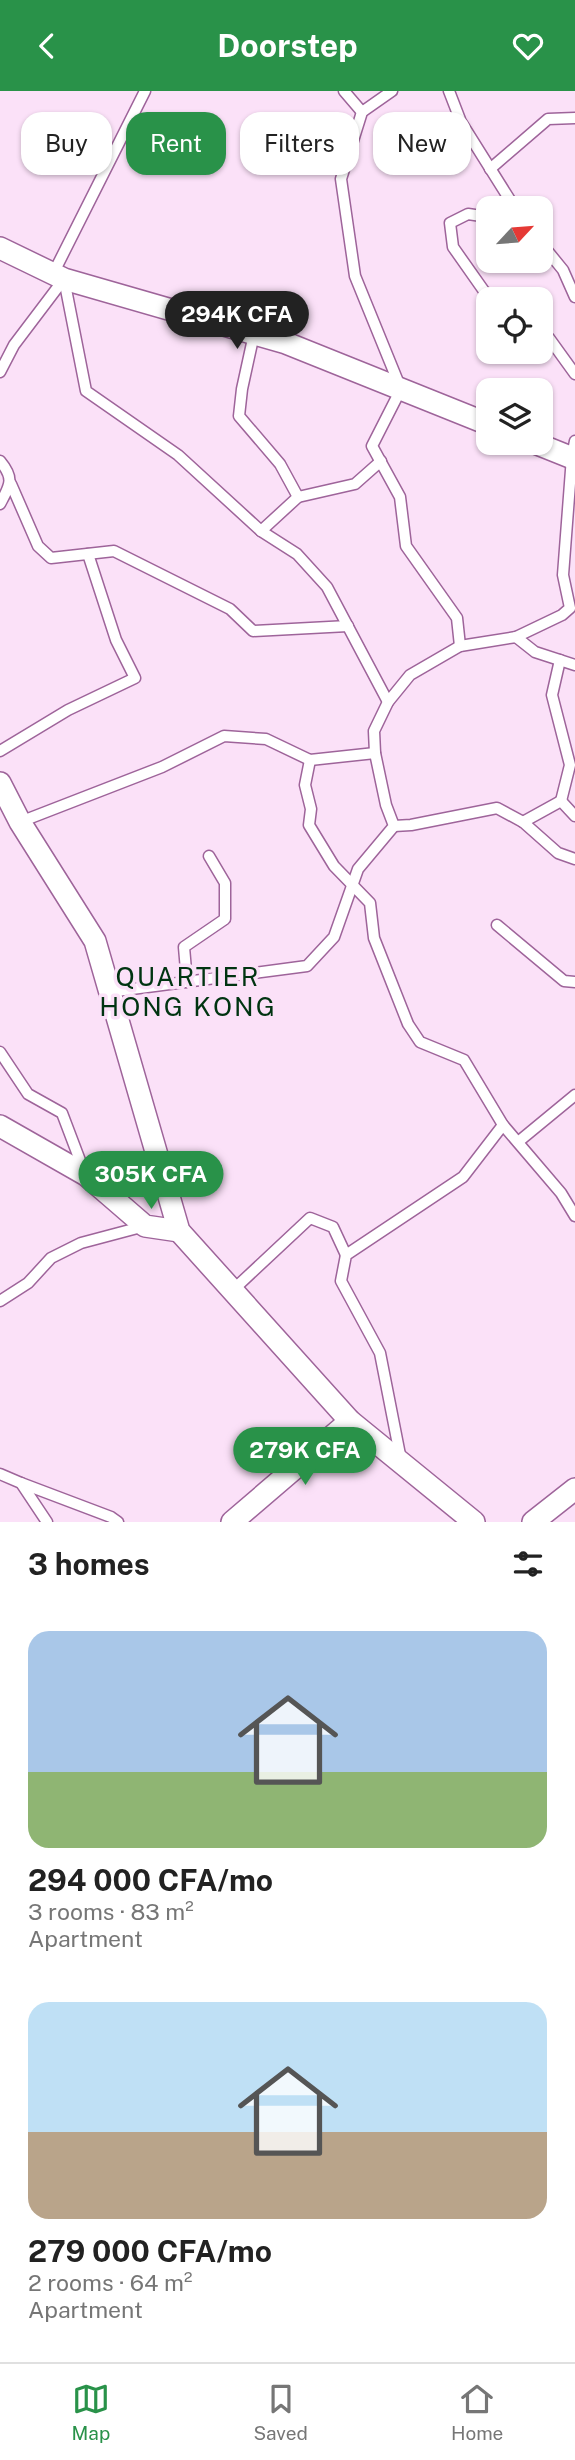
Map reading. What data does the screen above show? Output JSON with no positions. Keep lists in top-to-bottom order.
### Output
{
  "districts": ["QUARTIER HONG KONG"],
  "north": "top right",
  "page": {
    "header": "Doorstep",
    "chip": [
      "Buy",
      "Rent",
      "Filters",
      "New"
    ],
    "price": ["294K CFA", "305K CFA", "279K CFA"],
    "heading": "3 homes",
    "list": [
      {
        "name": "294 000 CFA/mo",
        "note": "3 rooms · 83 m² · Apartment"
      },
      {
        "name": "279 000 CFA/mo",
        "note": "2 rooms · 64 m² · Apartment"
      }
    ],
    "tabs": ["Map", "Saved", "Home"]
  }
}
